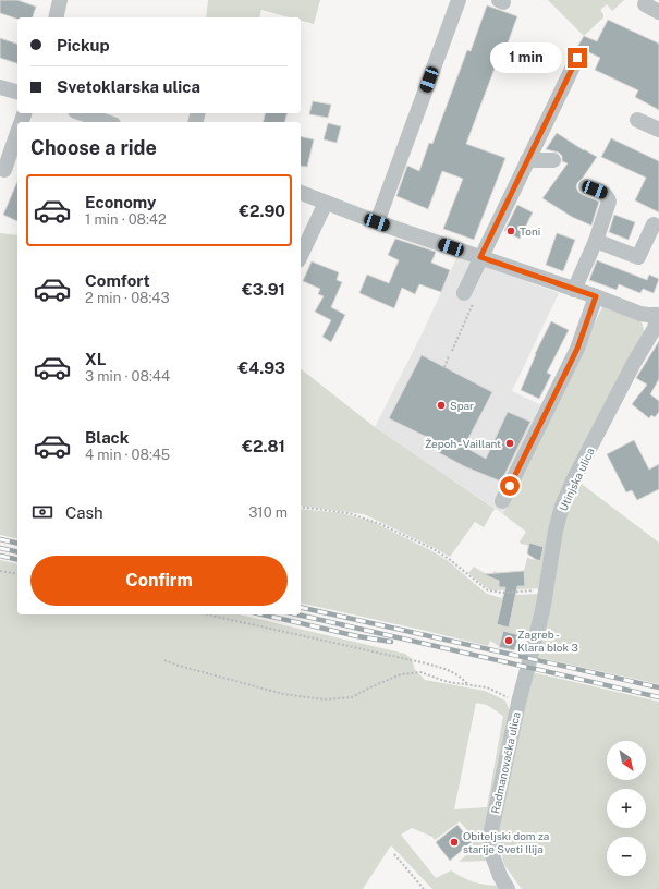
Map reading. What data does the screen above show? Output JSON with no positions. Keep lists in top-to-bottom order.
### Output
{
  "streets": {
    "street": ["Utinjska ulica", "Radmanovačka ulica"]
  },
  "crossings": [
    ["Utinjska ulica", "Radmanovačka ulica"]
  ],
  "places": [
    "Toni",
    "Spar",
    "Žepoh - Vaillant",
    "Zagreb - Klara blok 3",
    "Obiteljski dom za starije Sveti Ilija"
  ],
  "north": "bottom right",
  "page": {
    "banner": ["Pickup", "Svetoklarska ulica"],
    "bubble": "1 min",
    "heading": "Choose a ride",
    "list": [
      {
        "name": "Economy",
        "note": "1 min · 08:42",
        "value": "€2.90"
      },
      {
        "name": "Comfort",
        "note": "2 min · 08:43",
        "value": "€3.91"
      },
      {
        "name": "XL",
        "note": "3 min · 08:44",
        "value": "€4.93"
      },
      {
        "name": "Black",
        "note": "4 min · 08:45",
        "value": "€2.81"
      }
    ],
    "pay": ["Cash", "310 m"],
    "buttons": "Confirm",
    "map_buttons": ["+", "−"]
  }
}
